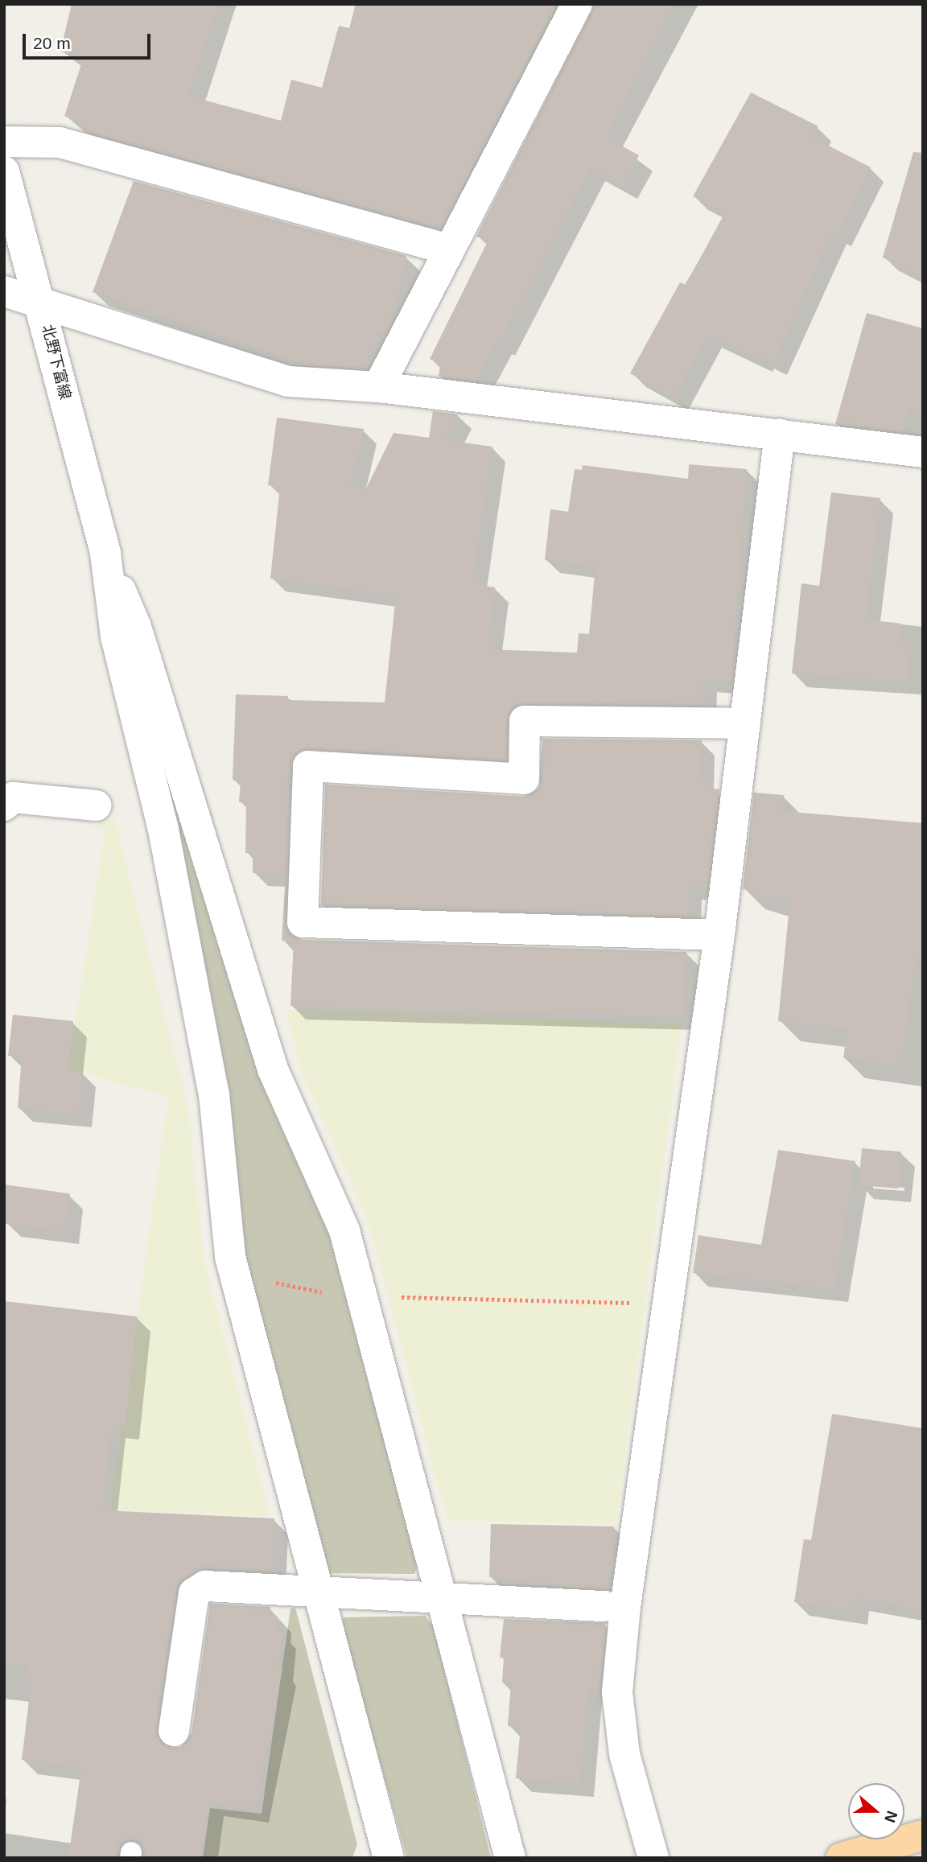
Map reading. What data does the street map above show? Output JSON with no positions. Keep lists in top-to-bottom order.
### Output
{
  "streets": {
    "street": ["北野下富線"]
  },
  "scale_bar": "20 m",
  "north": "right"
}
